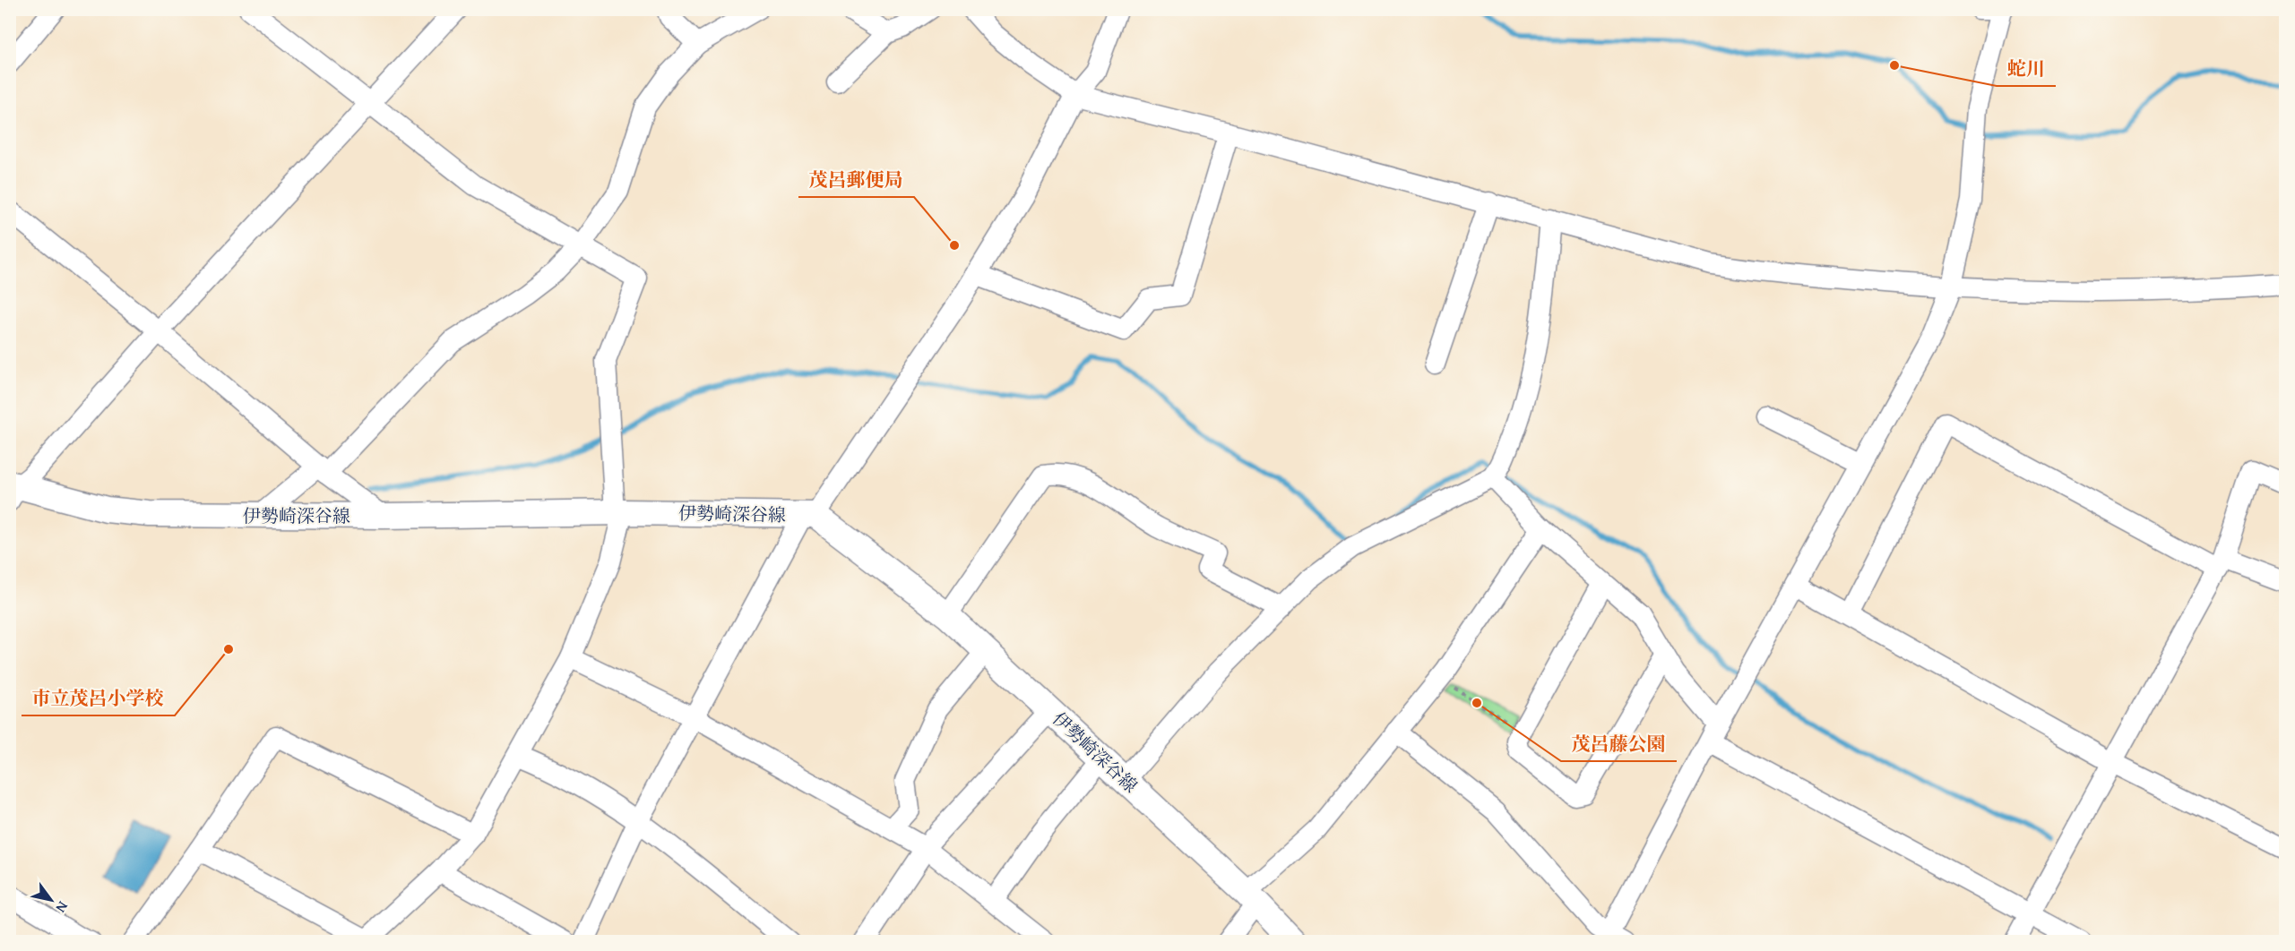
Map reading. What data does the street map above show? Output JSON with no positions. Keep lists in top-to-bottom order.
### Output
{
  "streets": {
    "main road": ["伊勢崎深谷線"]
  },
  "places": [
    "蛇川",
    "茂呂郵便局",
    "市立茂呂小学校",
    "茂呂藤公園"
  ],
  "north": "bottom right"
}
